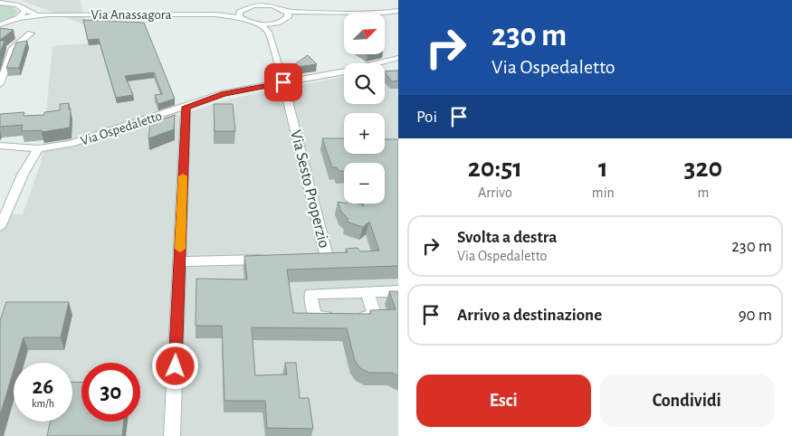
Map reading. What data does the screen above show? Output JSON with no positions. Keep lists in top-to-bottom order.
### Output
{
  "streets": {
    "street": ["Via Anassagora", "Via Ospedaletto", "Via Sesto Properzio"]
  },
  "crossings": [
    ["Via Anassagora", "Via Sesto Properzio"],
    ["Via Ospedaletto", "Via Sesto Properzio"]
  ],
  "north": "top right",
  "page": {
    "turn": ["230 m", "Via Ospedaletto"],
    "map_buttons": ["+", "−"],
    "then": "Poi",
    "eta": [
      "20:51",
      "Arrivo",
      "1",
      "min",
      "320",
      "m"
    ],
    "list": [
      {
        "name": "Svolta a destra",
        "note": "Via Ospedaletto",
        "value": "230 m"
      },
      {
        "name": "Arrivo a destinazione",
        "value": "90 m"
      }
    ],
    "speed": "26 km/h",
    "limit": "30",
    "buttons": ["Esci", "Condividi"]
  }
}
